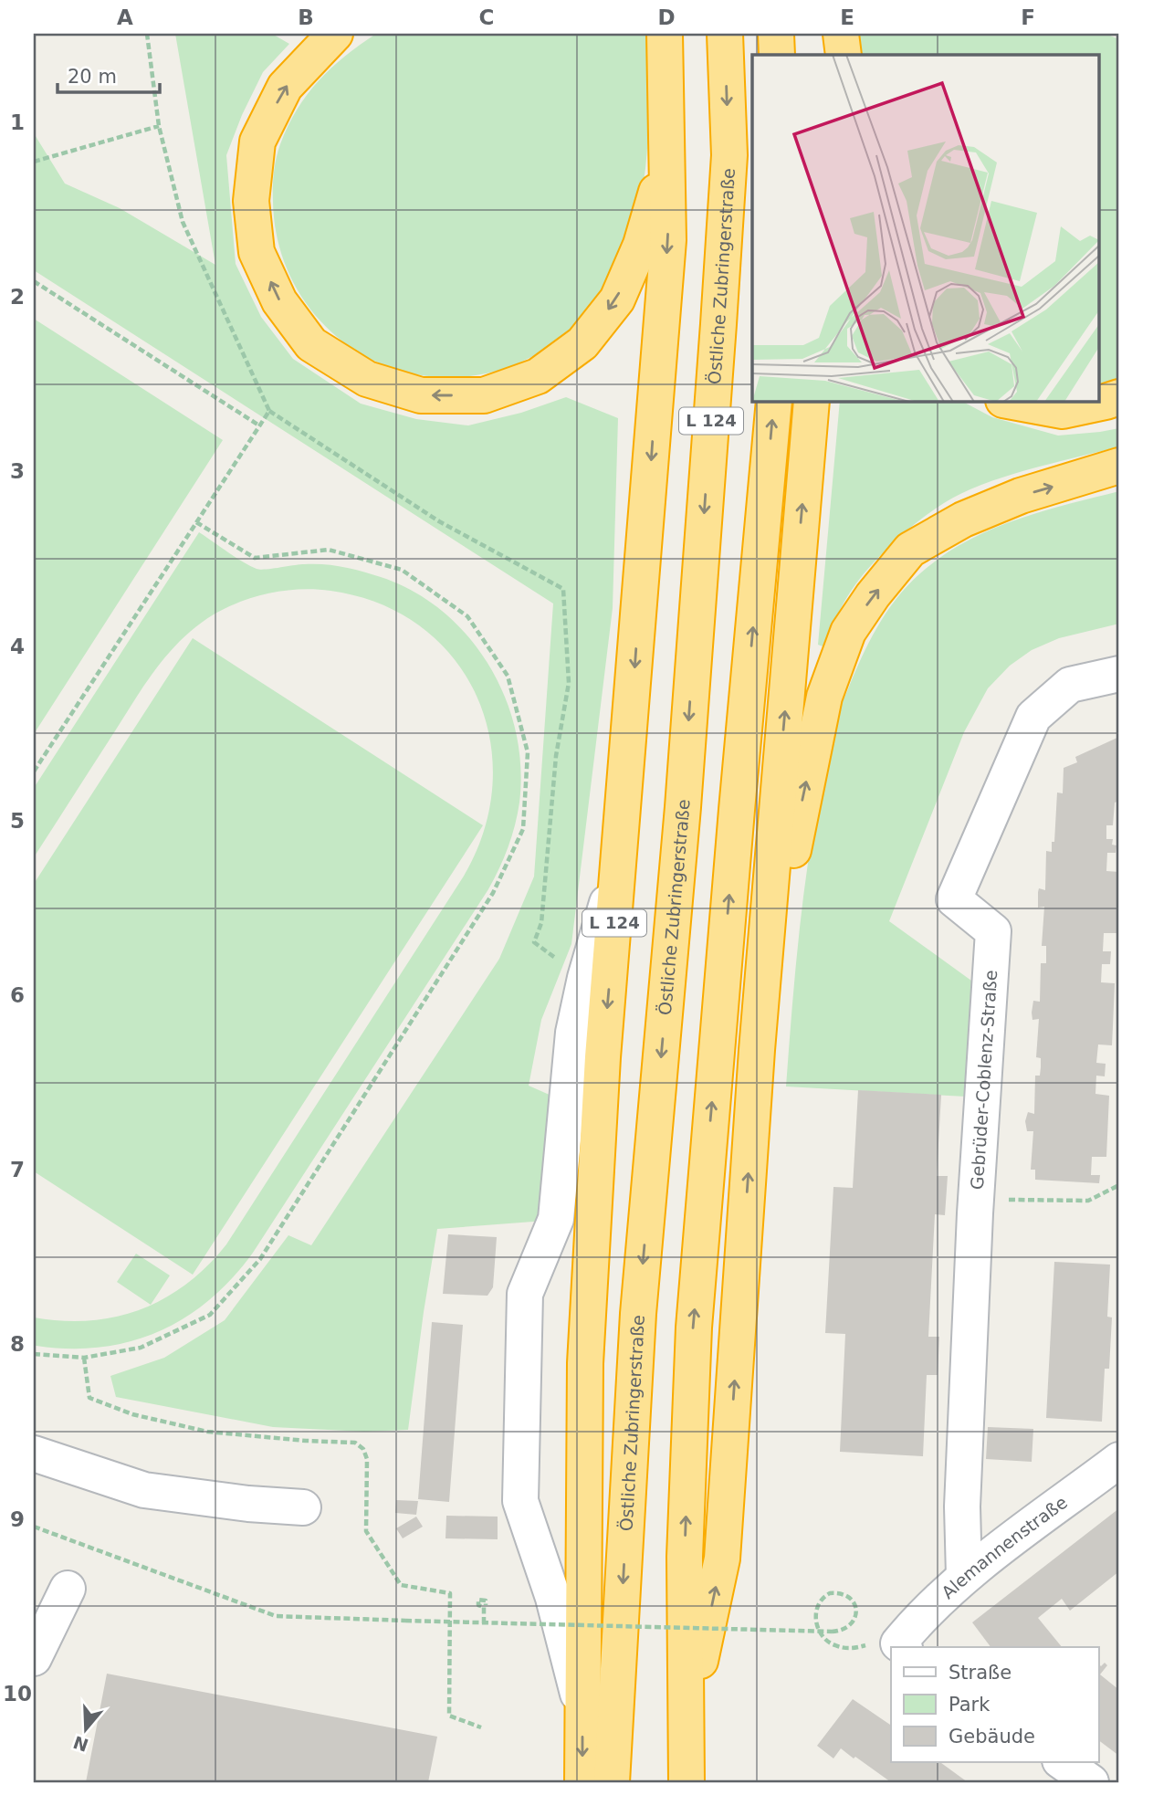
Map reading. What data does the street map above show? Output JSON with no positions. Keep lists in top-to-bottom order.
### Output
{
  "streets": {
    "highway": ["Östliche Zubringerstraße", "L 124"],
    "street": ["Gebrüder-Coblenz-Straße", "Alemannenstraße"]
  },
  "crossings": [
    ["Gebrüder-Coblenz-Straße", "Alemannenstraße"]
  ],
  "legend": ["Straße", "Park", "Gebäude"],
  "scale_bar": "20 m",
  "north": "bottom",
  "grid": {
    "columns": [
      "A",
      "B",
      "C",
      "D",
      "E",
      "F"
    ],
    "rows": [
      "1",
      "2",
      "3",
      "4",
      "5",
      "6",
      "7",
      "8",
      "9",
      "10"
    ]
  }
}
